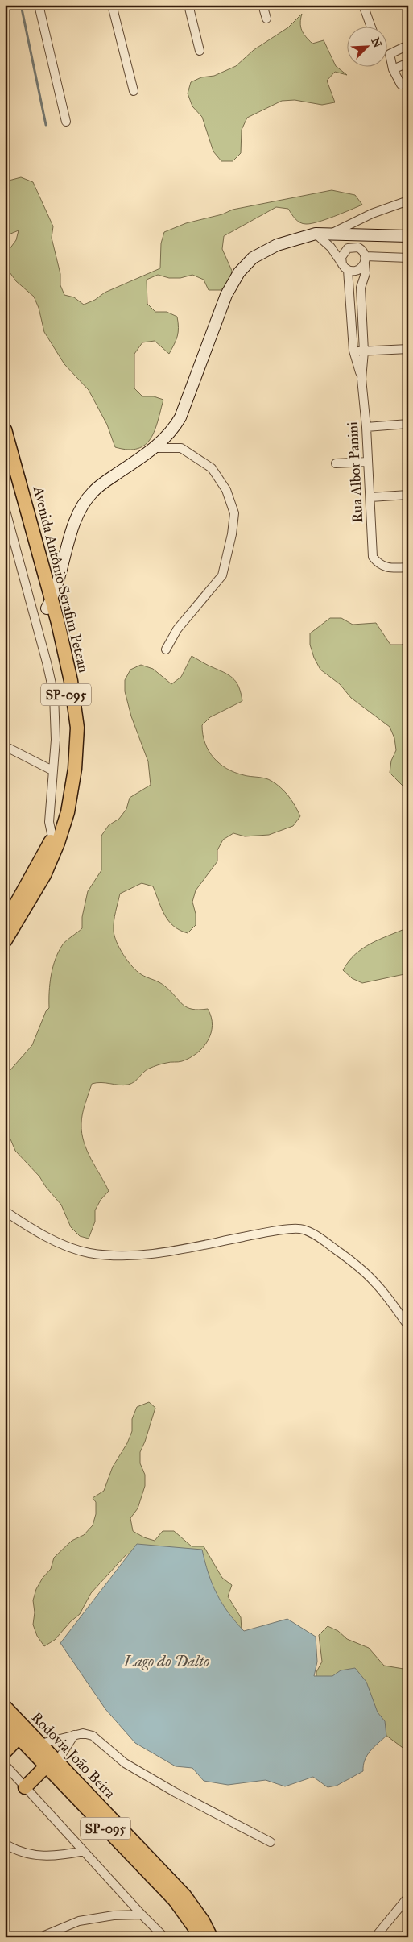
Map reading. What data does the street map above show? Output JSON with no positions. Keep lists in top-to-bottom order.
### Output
{
  "streets": {
    "main road": ["Avenida Antônio Serafim Petean", "SP-095", "Rodovia João Beira"],
    "street": ["Rua Albor Panini"]
  },
  "water": ["Lago do Dalto"],
  "north": "top right"
}
